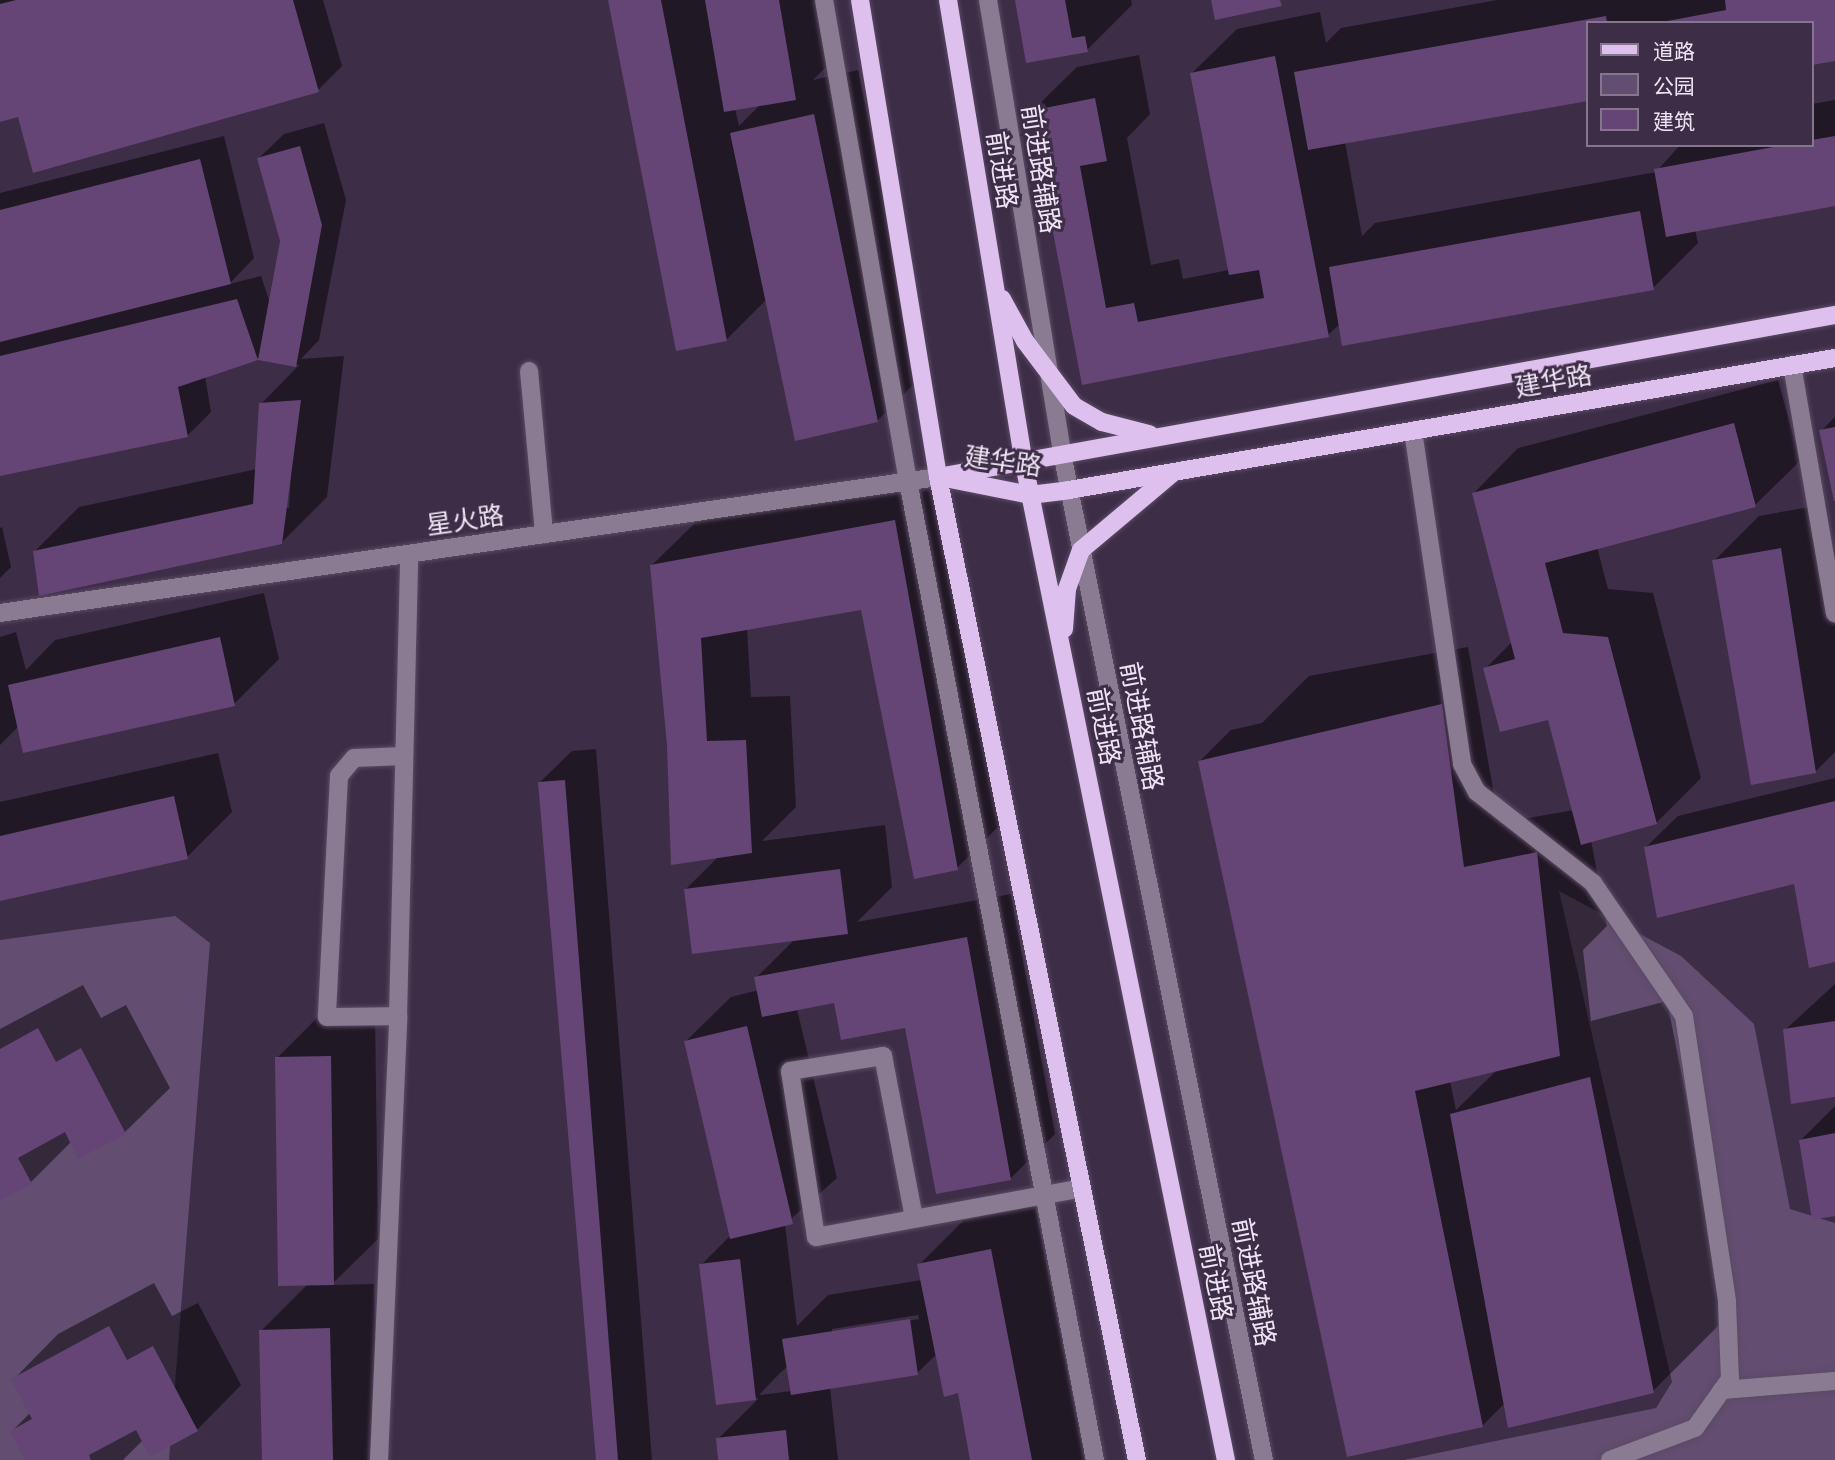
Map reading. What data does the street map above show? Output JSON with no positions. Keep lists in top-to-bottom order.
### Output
{
  "streets": {
    "main road": ["前进路", "建华路"],
    "street": ["前进路辅路", "星火路"]
  },
  "crossings": [
    ["前进路辅路", "建华路"],
    ["前进路", "建华路"],
    ["建华路", "星火路"]
  ],
  "legend": ["道路", "公园", "建筑"]
}
